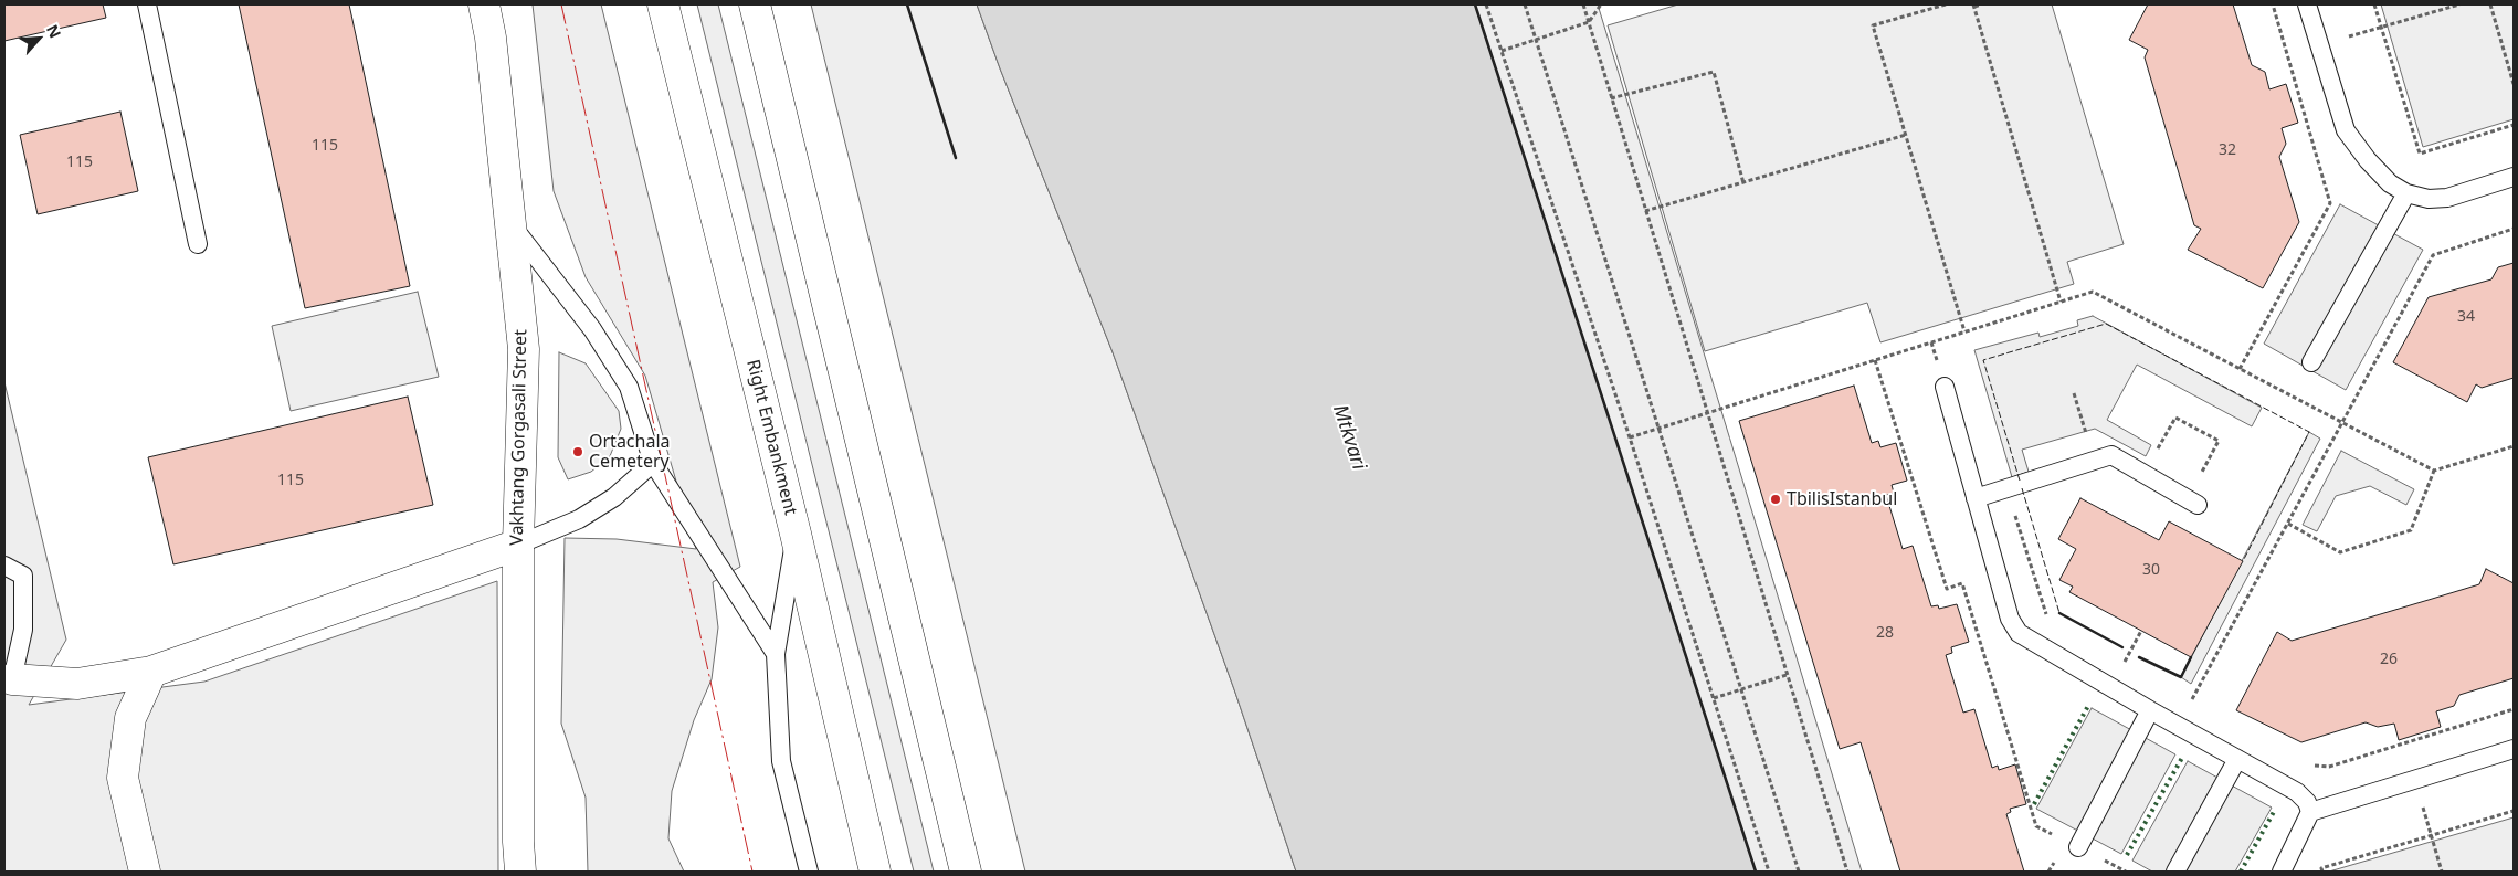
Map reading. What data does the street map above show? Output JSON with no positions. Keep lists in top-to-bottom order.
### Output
{
  "streets": {
    "main road": ["Vakhtang Gorgasali Street", "Right Embankment"]
  },
  "water": ["Mtkvari"],
  "places": ["Ortachala Cemetery", "TbilisIstanbul"],
  "house_numbers": [
    "115",
    "32",
    "115",
    "34",
    "115",
    "30",
    "28",
    "26"
  ],
  "north": "top right"
}
